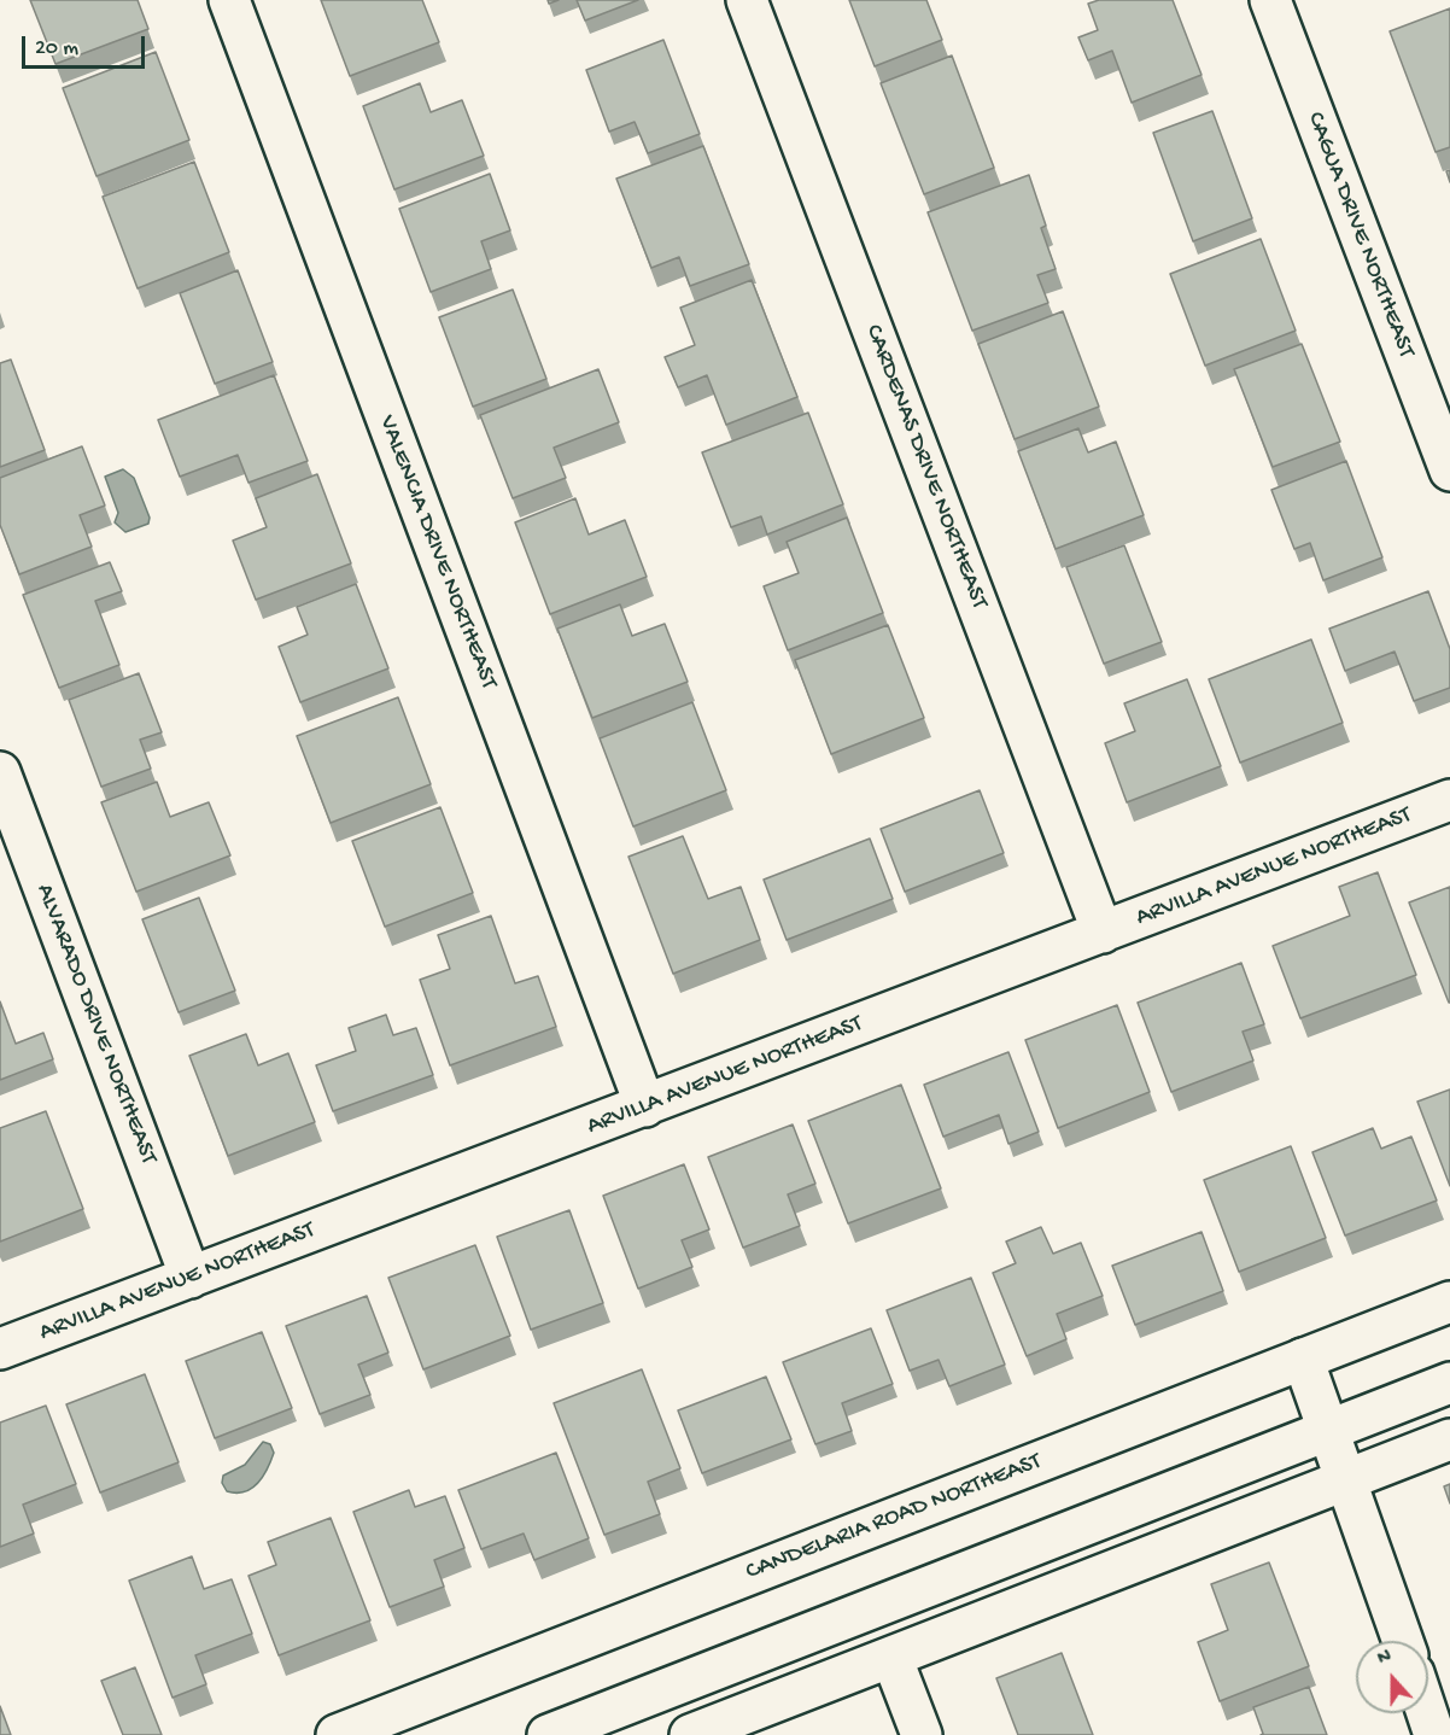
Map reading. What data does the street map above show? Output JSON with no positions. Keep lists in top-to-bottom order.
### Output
{
  "streets": {
    "street": [
      "CAGUA DRIVE NORTHEAST",
      "CARDENAS DRIVE NORTHEAST",
      "VALENCIA DRIVE NORTHEAST",
      "ARVILLA AVENUE NORTHEAST",
      "ALVARADO DRIVE NORTHEAST",
      "CANDELARIA ROAD NORTHEAST"
    ]
  },
  "crossings": [
    ["CARDENAS DRIVE NORTHEAST", "ARVILLA AVENUE NORTHEAST"],
    ["VALENCIA DRIVE NORTHEAST", "ARVILLA AVENUE NORTHEAST"],
    ["ARVILLA AVENUE NORTHEAST", "ALVARADO DRIVE NORTHEAST"]
  ],
  "scale_bar": "20 m",
  "north": "top"
}
